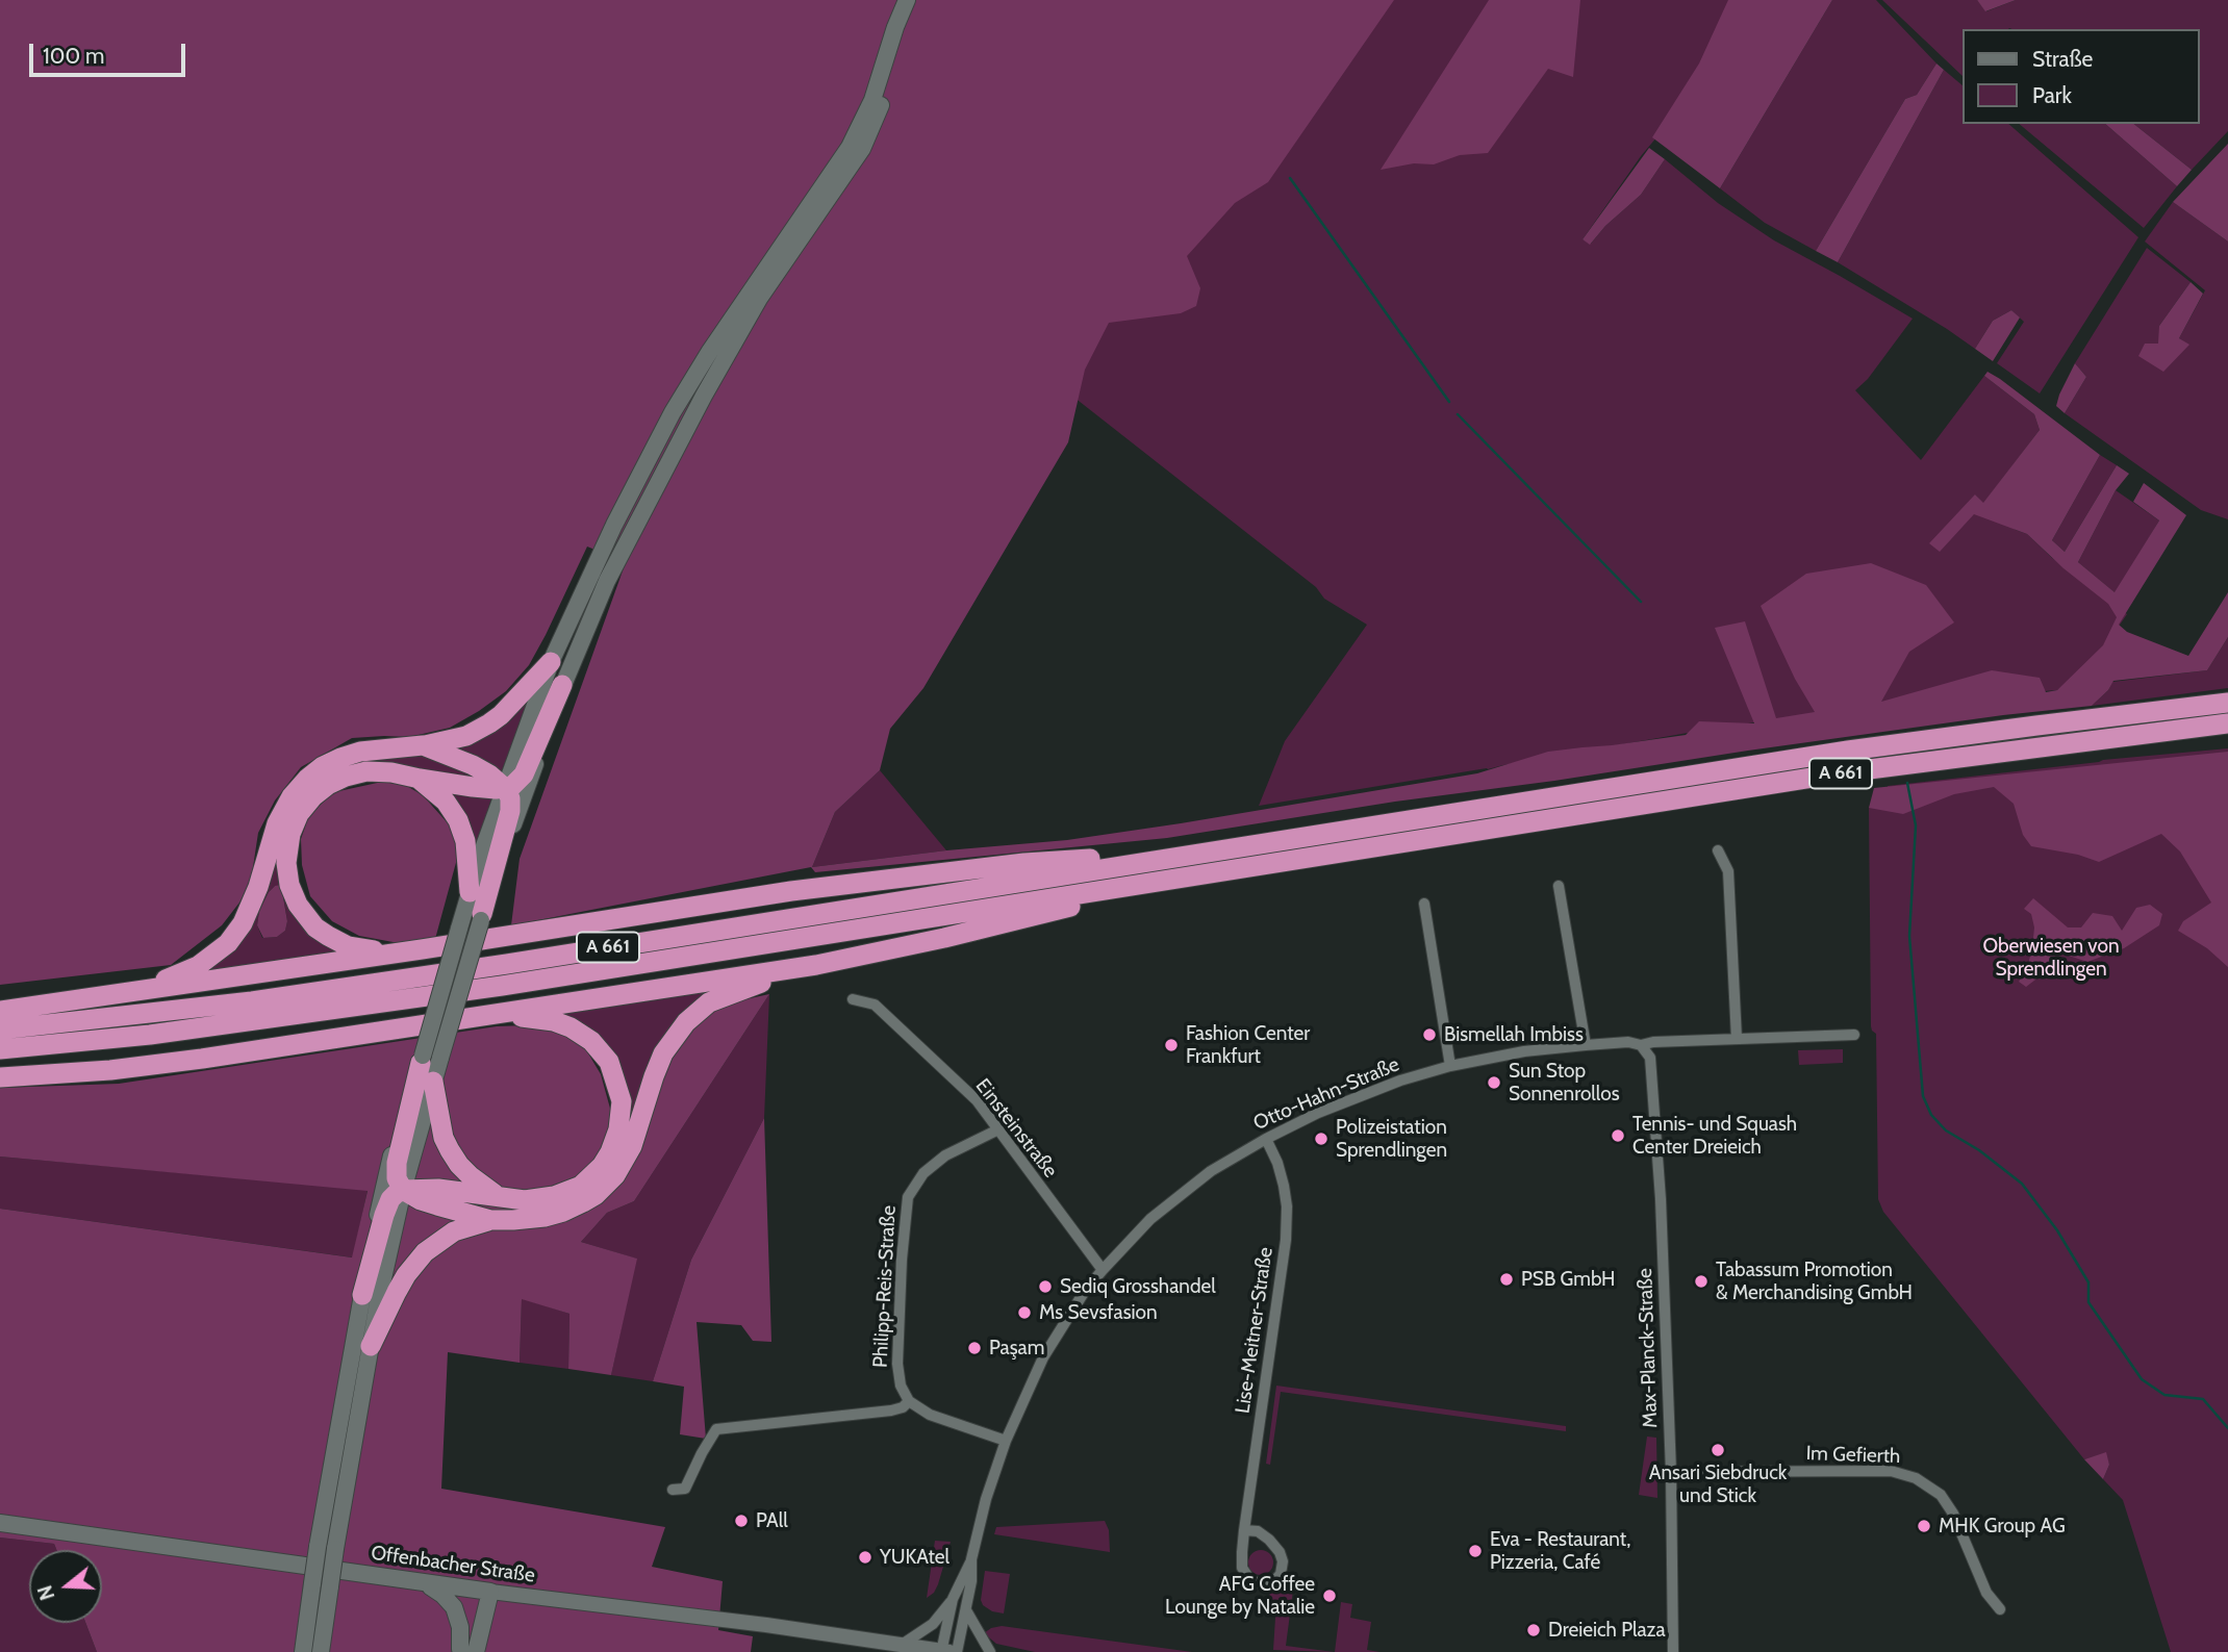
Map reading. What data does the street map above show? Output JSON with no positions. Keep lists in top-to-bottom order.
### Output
{
  "streets": {
    "highway": ["A 661"],
    "main road": ["Offenbacher Straße"],
    "street": [
      "Otto-Hahn-Straße",
      "Einsteinstraße",
      "Philipp-Reis-Straße",
      "Lise-Meitner-Straße",
      "Max-Planck-Straße",
      "Im Gefierth"
    ]
  },
  "crossings": [
    ["Otto-Hahn-Straße", "Einsteinstraße"],
    ["Otto-Hahn-Straße", "Lise-Meitner-Straße"],
    ["Otto-Hahn-Straße", "Max-Planck-Straße"],
    ["Otto-Hahn-Straße", "Offenbacher Straße"],
    ["Einsteinstraße", "Philipp-Reis-Straße"],
    ["Max-Planck-Straße", "Im Gefierth"]
  ],
  "parks": ["Oberwiesen von Sprendlingen"],
  "places": [
    "Bismellah Imbiss",
    "Fashion Center Frankfurt",
    "Sun Stop Sonnenrollos",
    "Tennis- und Squash Center Dreieich",
    "Polizeistation Sprendlingen",
    "PSB GmbH",
    "Tabassum Promotion & Merchandising GmbH",
    "Sediq Grosshandel",
    "Ms Sevsfasion",
    "Paşam",
    "Ansari Siebdruck und Stick",
    "PAll",
    "MHK Group AG",
    "Eva - Restaurant, Pizzeria, Café",
    "YUKAtel",
    "AFG Coffee Lounge by Natalie",
    "Dreieich Plaza"
  ],
  "legend": ["Straße", "Park"],
  "scale_bar": "100 m",
  "north": "left"
}
